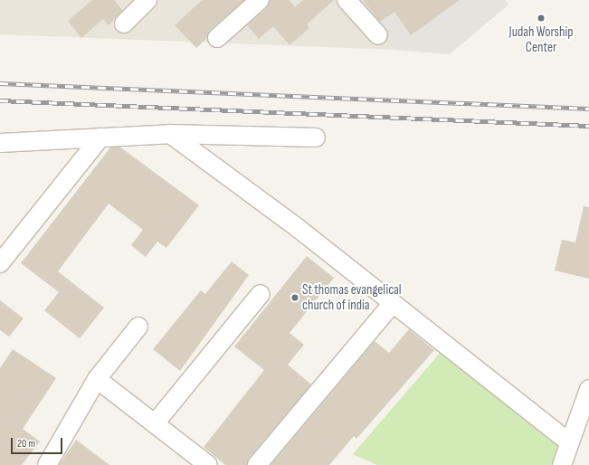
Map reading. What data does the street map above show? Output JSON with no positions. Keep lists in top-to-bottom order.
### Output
{
  "places": ["Judah Worship Center", "St thomas evangelical church of india"],
  "scale_bar": "20 m"
}
